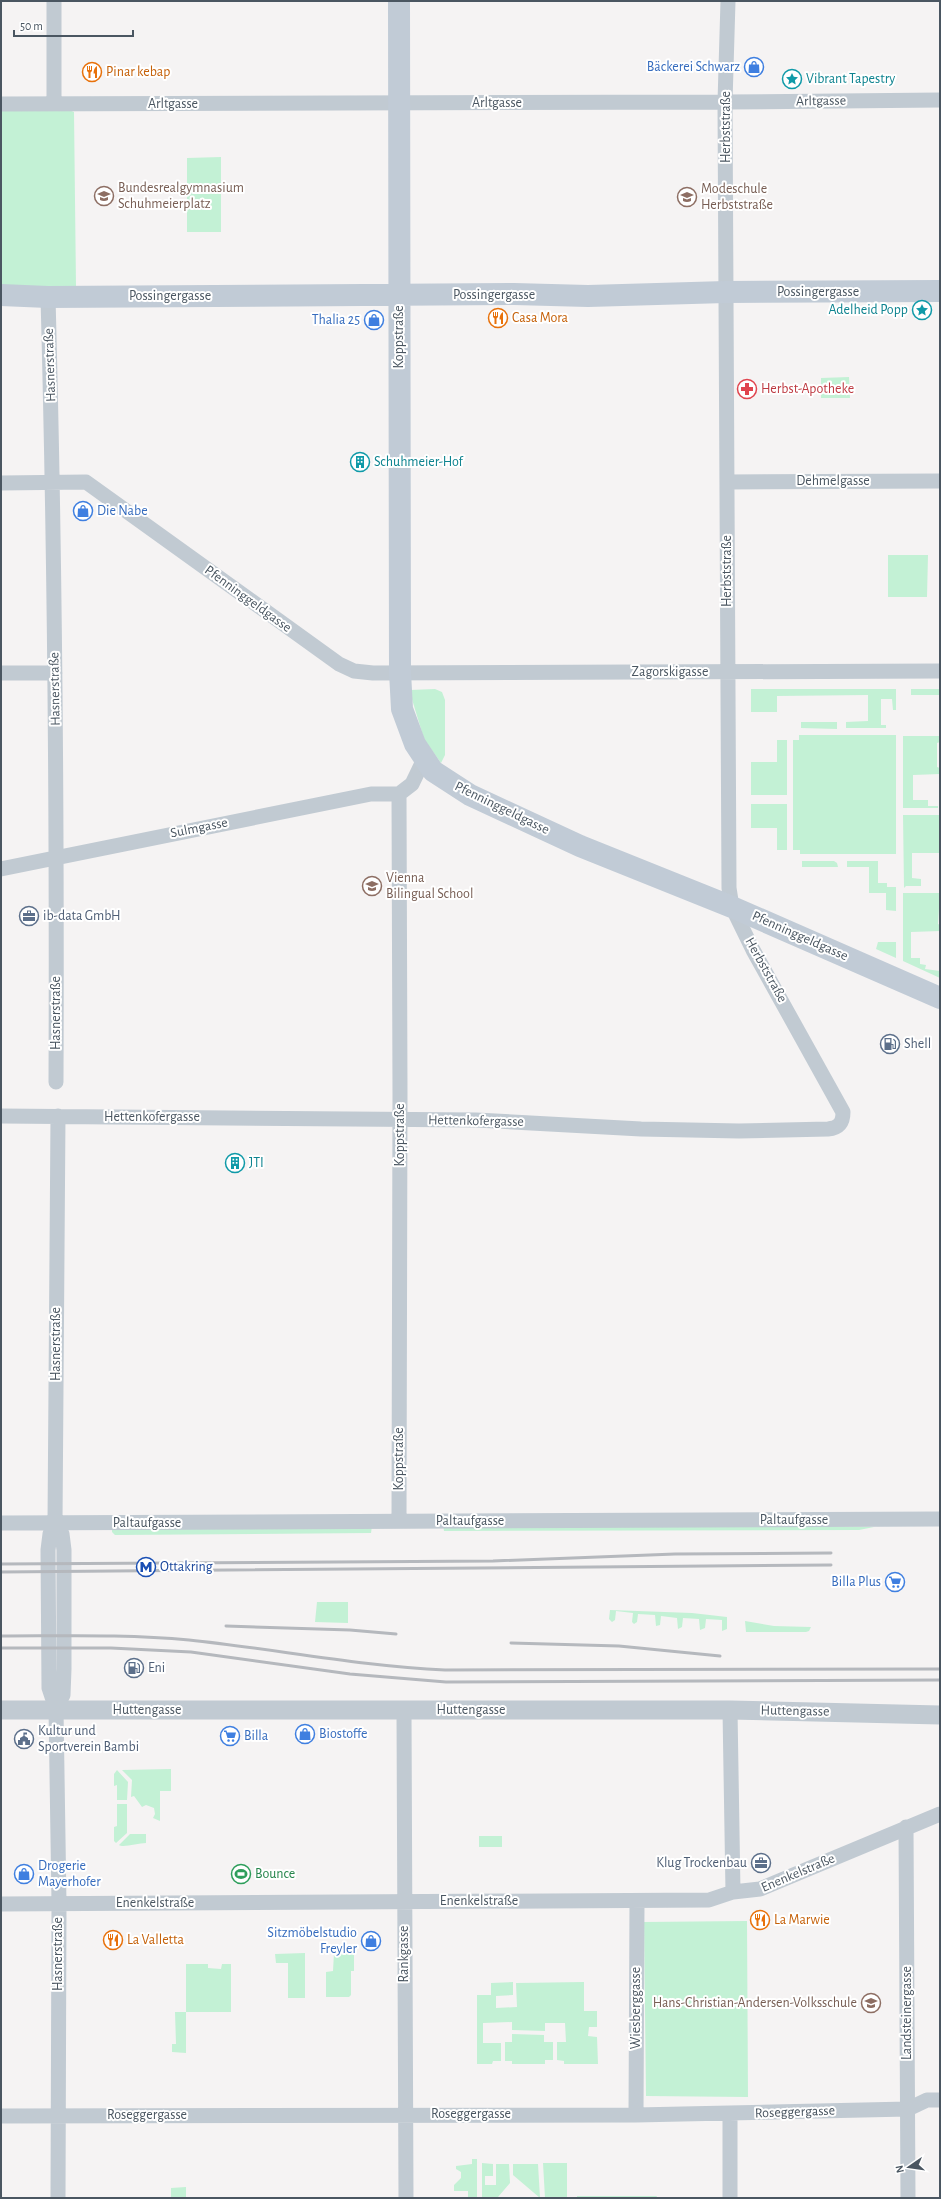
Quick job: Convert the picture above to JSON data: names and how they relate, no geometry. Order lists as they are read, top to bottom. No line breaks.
{"streets":{"main road":["Possingergasse","Koppstraße","Pfenninggeldgasse"],"street":["Arltgasse","Herbststraße","Hasnerstraße","Dehmelgasse","Zagorskigasse","Sulmgasse","Hettenkofergasse","Paltaufgasse","Huttengasse","Enenkelstraße","Rankgasse","Wiesberggasse","Landsteinergasse","Roseggergasse"]},"crossings":[["Arltgasse","Herbststraße"],["Arltgasse","Koppstraße"],["Herbststraße","Possingergasse"],["Herbststraße","Dehmelgasse"],["Herbststraße","Pfenninggeldgasse"],["Herbststraße","Zagorskigasse"],["Herbststraße","Hettenkofergasse"],["Possingergasse","Koppstraße"],["Possingergasse","Hasnerstraße"],["Koppstraße","Pfenninggeldgasse"],["Koppstraße","Zagorskigasse"],["Koppstraße","Sulmgasse"],["Koppstraße","Hettenkofergasse"],["Koppstraße","Paltaufgasse"],["Hasnerstraße","Pfenninggeldgasse"],["Hasnerstraße","Sulmgasse"],["Hasnerstraße","Hettenkofergasse"],["Hasnerstraße","Paltaufgasse"],["Hasnerstraße","Huttengasse"],["Hasnerstraße","Enenkelstraße"],["Hasnerstraße","Roseggergasse"],["Pfenninggeldgasse","Zagorskigasse"],["Huttengasse","Rankgasse"],["Enenkelstraße","Rankgasse"],["Enenkelstraße","Wiesberggasse"],["Enenkelstraße","Landsteinergasse"],["Rankgasse","Roseggergasse"],["Wiesberggasse","Roseggergasse"],["Landsteinergasse","Roseggergasse"]],"places":{"shop":["Bäckerei Schwarz","Thalia 25","Die Nabe","Biostoffe","Drogerie Mayerhofer","Sitzmöbelstudio Freyler"],"restaurant":["Pinar kebap","Casa Mora","La Marwie","La Valletta"],"place":["Vibrant Tapestry","Adelheid Popp"],"school or university":["Bundesrealgymnasium Schuhmeierplatz","Modeschule Herbststraße","Vienna Bilingual School","Hans-Christian-Andersen-Volksschule"],"pharmacy":["Herbst-Apotheke"],"building":["Schuhmeier-Hof","JTI"],"office":["ib-data GmbH","Klug Trockenbau"],"fuel station":["Shell","Eni"],"metro station":["Ottakring"],"supermarket":["Billa Plus","Billa"],"public building":["Kultur und Sportverein Bambi"],"sports":["Bounce"]},"scale_bar":"50 m","north":"left"}
